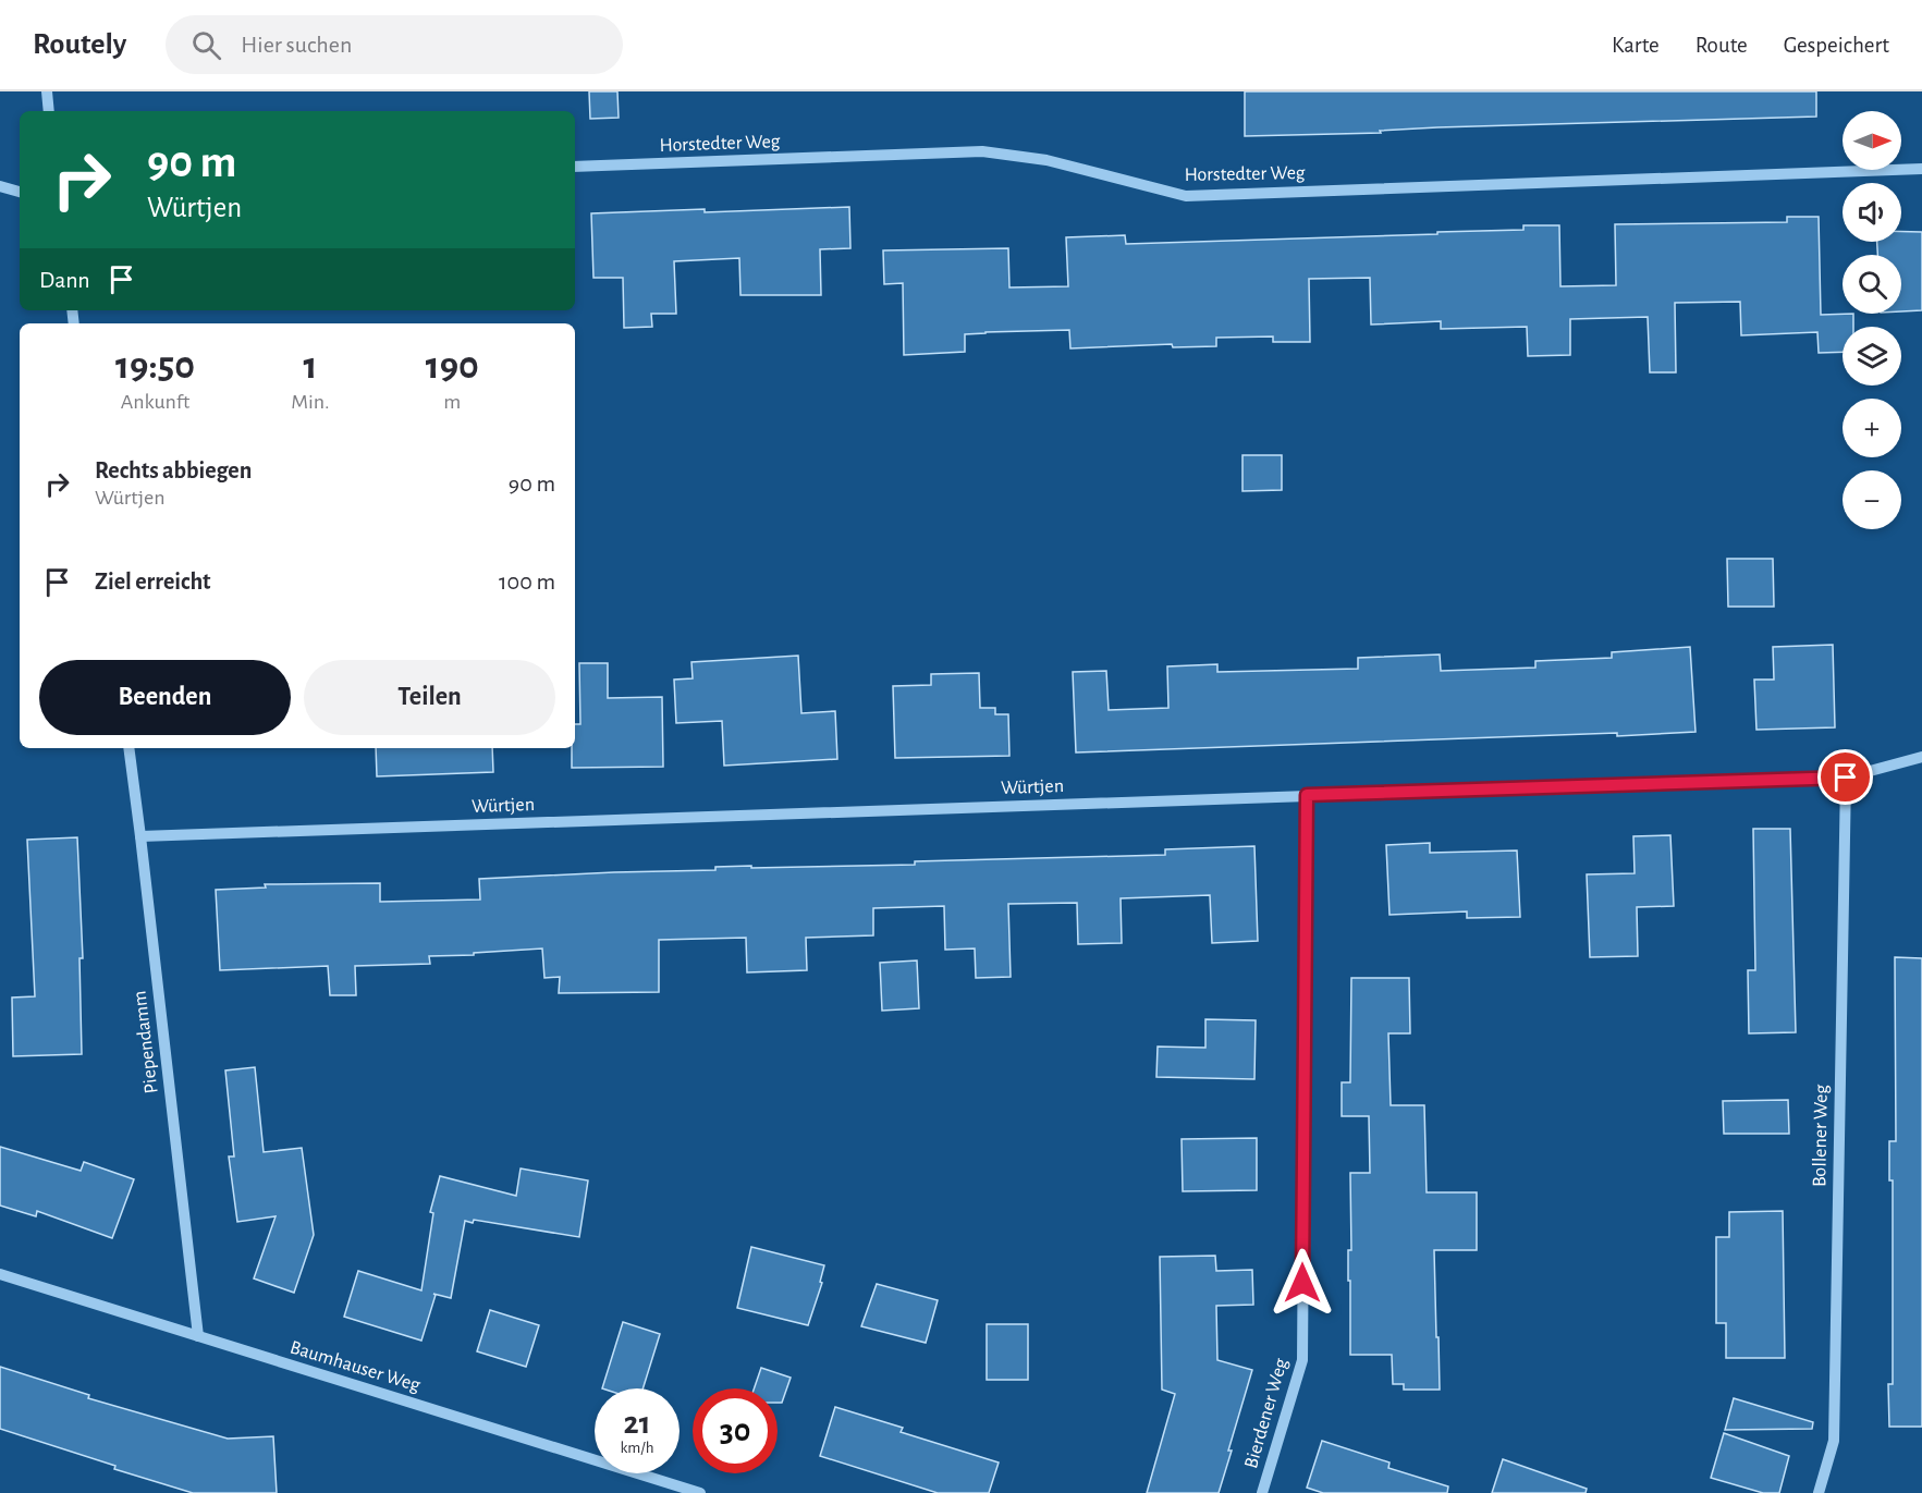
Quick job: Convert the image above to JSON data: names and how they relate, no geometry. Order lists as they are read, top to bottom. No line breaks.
{"streets":{"street":["Horstedter Weg","Würtjen","Piependamm","Bollener Weg","Baumhauser Weg","Bierdener Weg"]},"crossings":[["Würtjen","Piependamm"],["Würtjen","Bollener Weg"],["Würtjen","Bierdener Weg"],["Piependamm","Baumhauser Weg"]],"north":"right","page":{"header":"Routely","search":"Hier suchen","nav":["Karte","Route","Gespeichert"],"map_buttons":["+","−"],"turn":["90 m","Würtjen"],"then":"Dann","eta":["19:50","Ankunft","1","Min.","190","m"],"list":[{"name":"Rechts abbiegen","note":"Würtjen","value":"90 m"},{"name":"Ziel erreicht","value":"100 m"}],"buttons":["Beenden","Teilen"],"speed":"21 km/h","limit":"30"}}
